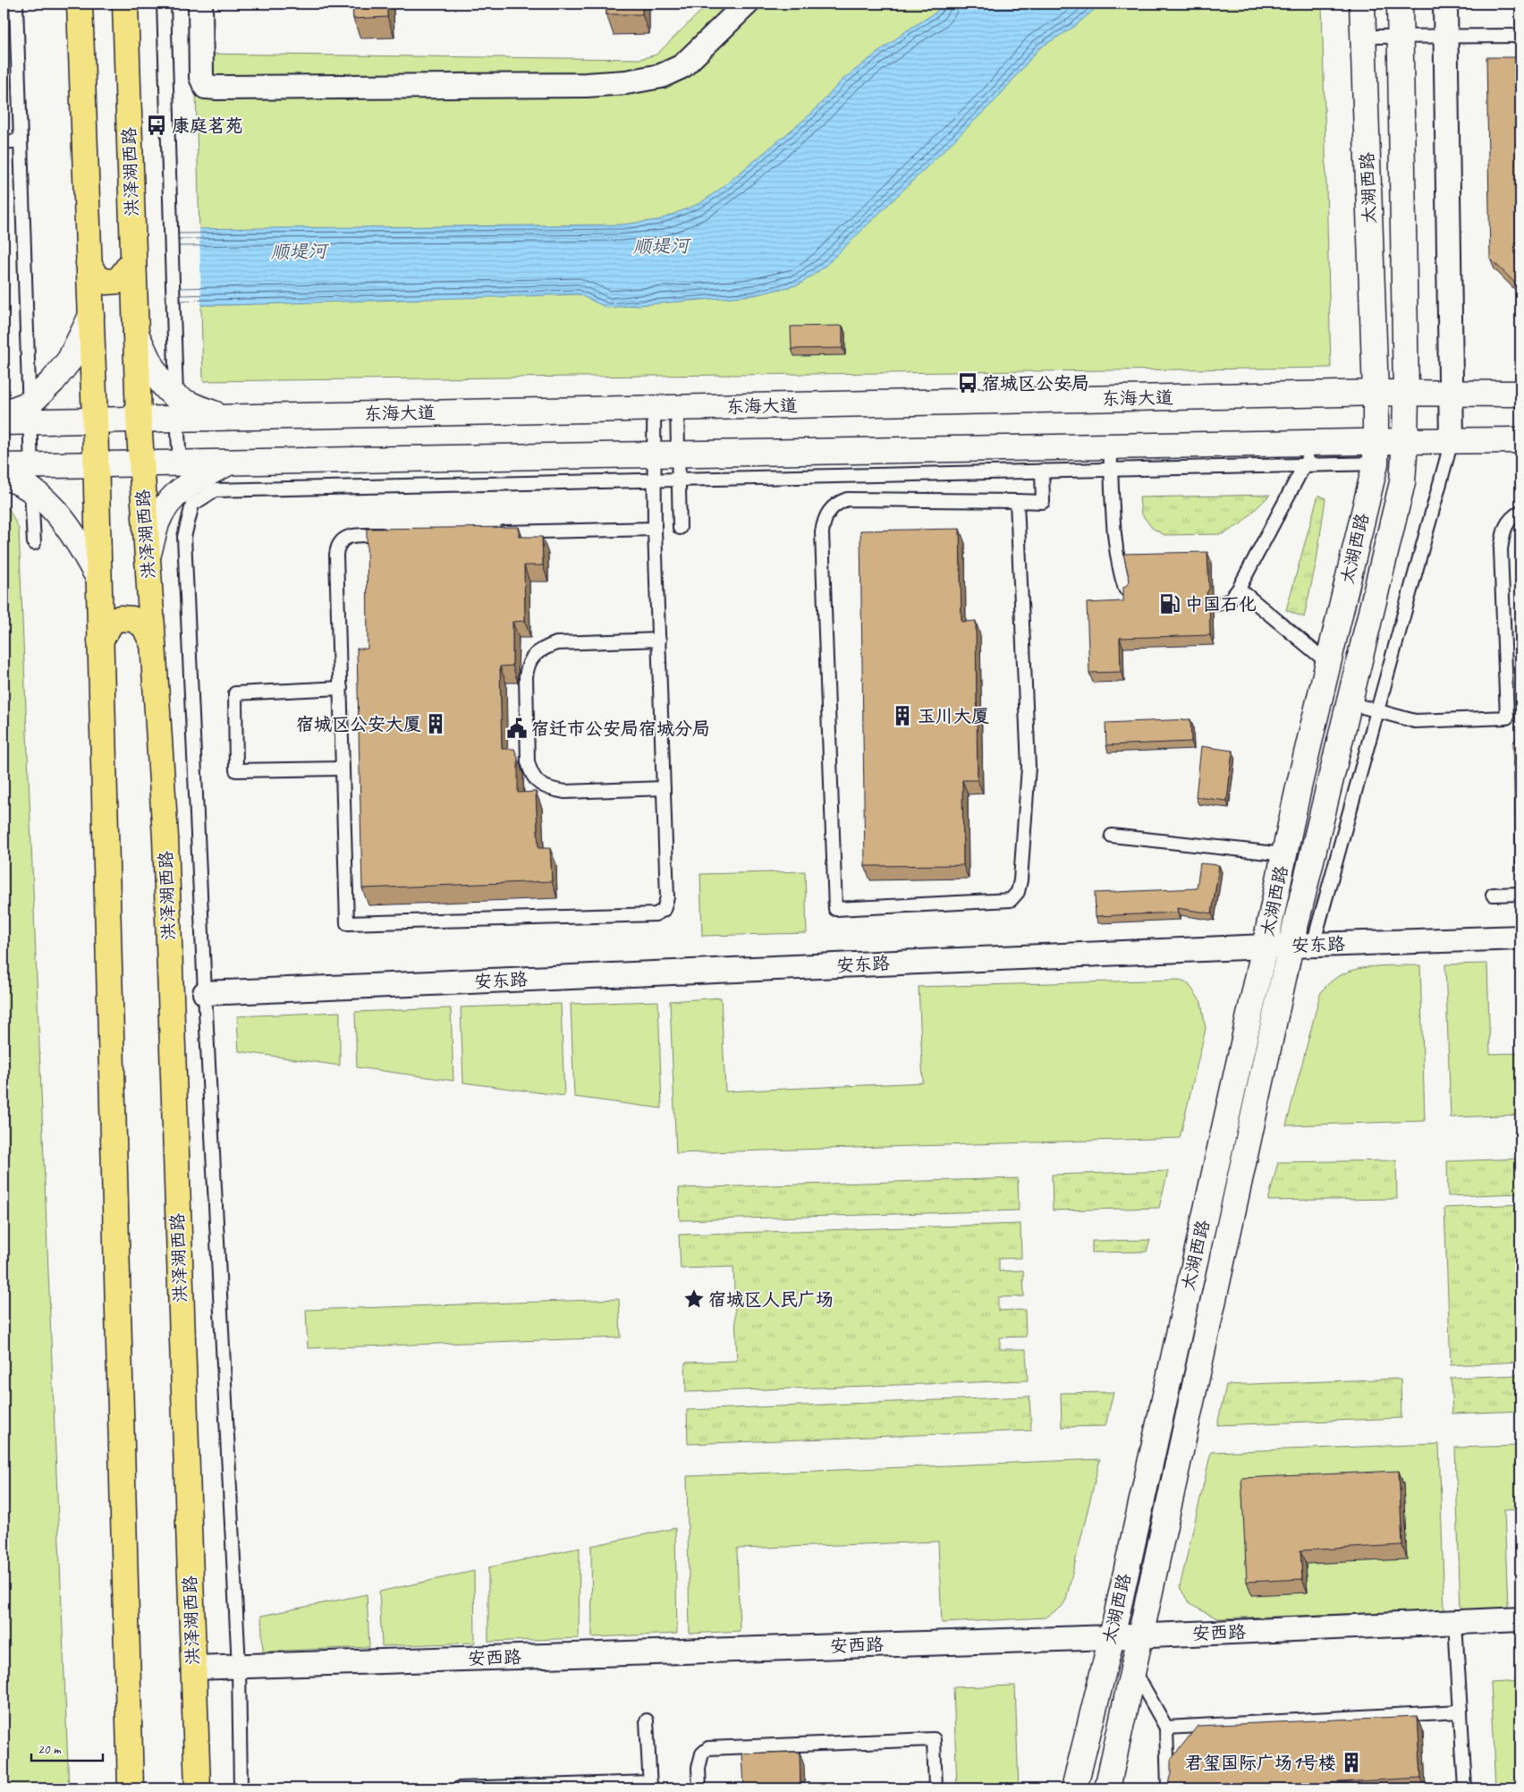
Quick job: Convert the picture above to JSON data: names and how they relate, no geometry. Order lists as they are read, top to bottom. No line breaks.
{"streets":{"main road":["洪泽湖西路"],"street":["太湖西路","东海大道","安东路","安西路"]},"crossings":[["洪泽湖西路","东海大道"],["洪泽湖西路","安西路"],["太湖西路","东海大道"],["太湖西路","安东路"],["太湖西路","安西路"]],"water":["顺堤河"],"places":{"bus stop":["康庭茗苑","宿城区公安局"],"fuel station":["中国石化"],"building":["玉川大厦","宿城区公安大厦","君玺国际广场1号楼"],"public building":["宿迁市公安局宿城分局"],"place":["宿城区人民广场"]},"scale_bar":"20 m"}
